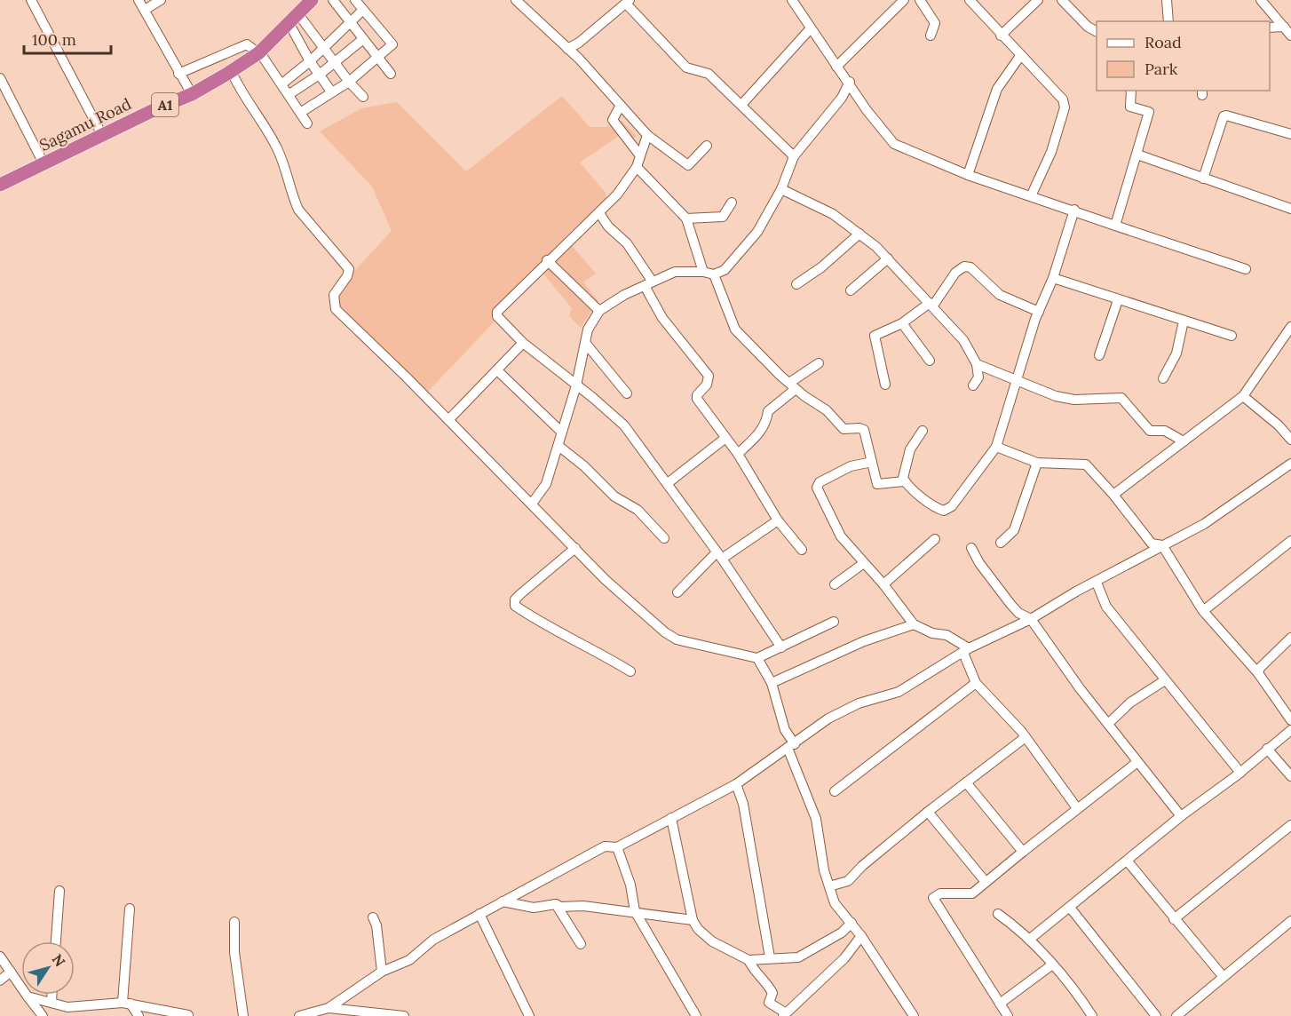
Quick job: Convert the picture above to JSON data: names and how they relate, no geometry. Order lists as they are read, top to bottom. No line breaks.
{"streets":{"highway":["A1","Sagamu Road"]},"legend":["Road","Park"],"scale_bar":"100 m","north":"top right"}
